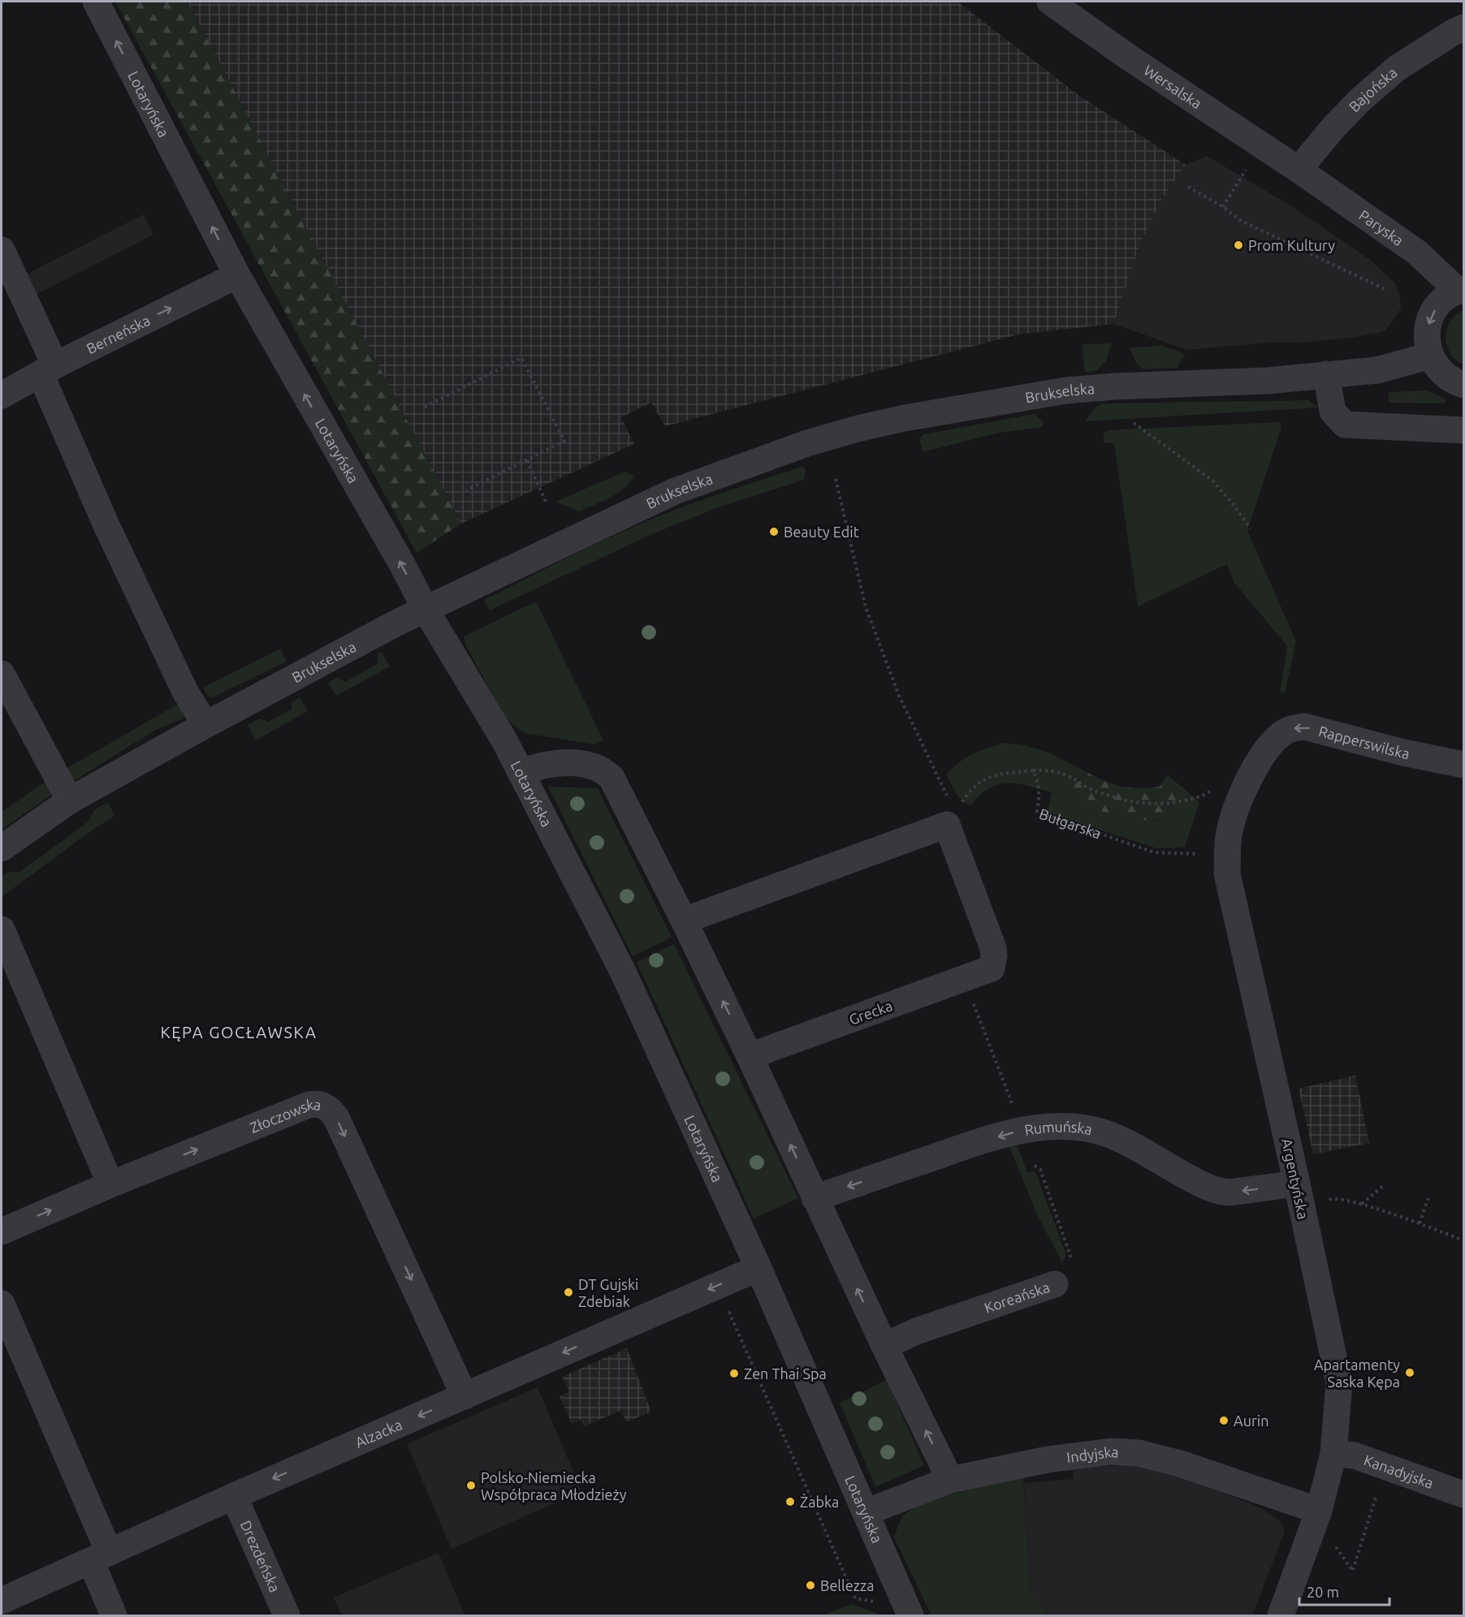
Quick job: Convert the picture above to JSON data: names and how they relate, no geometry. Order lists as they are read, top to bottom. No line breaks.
{"streets":{"street":["Wersalska","Bajońska","Lotaryńska","Paryska","Berneńska","Brukselska","Rapperswilska","Grecka","Złoczowska","Rumuńska","Argentyńska","Koreańska","Alzacka","Indyjska","Kanadyjska","Drezdeńska"],"path":["Bułgarska"]},"crossings":[["Wersalska","Bajońska"],["Wersalska","Paryska"],["Bajońska","Paryska"],["Lotaryńska","Berneńska"],["Lotaryńska","Brukselska"],["Lotaryńska","Alzacka"],["Lotaryńska","Indyjska"],["Rapperswilska","Argentyńska"],["Złoczowska","Alzacka"],["Rumuńska","Argentyńska"],["Argentyńska","Indyjska"],["Argentyńska","Kanadyjska"],["Alzacka","Drezdeńska"]],"one_way":["Berneńska","Rapperswilska","Rumuńska","Alzacka"],"districts":["KĘPA GOCŁAWSKA"],"places":["Prom Kultury","Beauty Edit","DT Gujski Zdebiak","Apartamenty Saska Kępa","Zen Thai Spa","Aurin","Polsko-Niemiecka Współpraca Młodzieży","Żabka","Bellezza"],"scale_bar":"20 m"}
